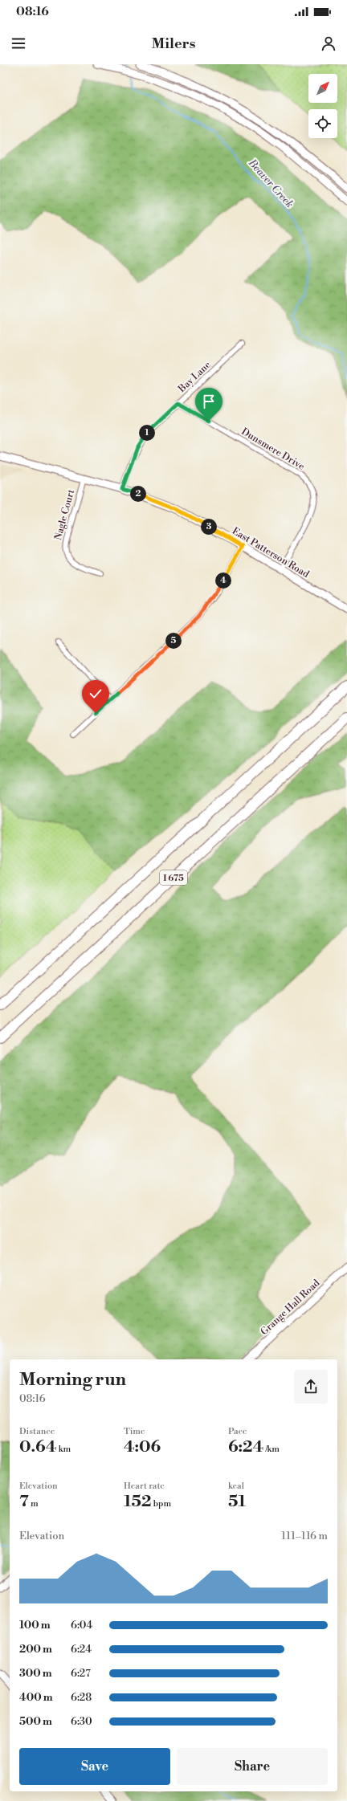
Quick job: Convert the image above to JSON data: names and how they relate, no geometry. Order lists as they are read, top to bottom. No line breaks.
{"streets":{"highway":["I 675"],"street":["Bay Lane","Dunsmere Drive","Nagle Court","East Patterson Road","Grange Hall Road"]},"crossings":[["Bay Lane","Dunsmere Drive"],["Bay Lane","East Patterson Road"],["Dunsmere Drive","East Patterson Road"],["Nagle Court","East Patterson Road"]],"water":["Beaver Creek"],"north":"top right","page":{"status":"08:16","header":"Milers","pins":["1","2","3","4","5"],"heading":["Morning run","08:16"],"stats":[["Distance","0.64 km"],["Time","4:06"],["Pace","6:24 /km"],["Elevation","7 m"],["Heart rate","152 bpm"],["kcal","51"]],"chart":["Elevation","111–116 m"],"list":[{"name":"100 m","note":"6:04"},{"name":"200 m","note":"6:24"},{"name":"300 m","note":"6:27"},{"name":"400 m","note":"6:28"},{"name":"500 m","note":"6:30"}],"buttons":["Save","Share"]}}
